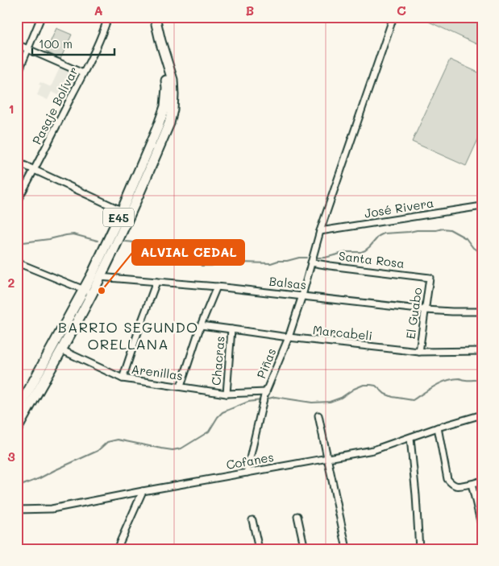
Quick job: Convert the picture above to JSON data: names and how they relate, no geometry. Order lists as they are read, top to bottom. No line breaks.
{"streets":{"main road":["E45"],"street":["Pasaje Bolívar","José Rivera","Santa Rosa","Balsas","El Guabo","Marcabeli","Chacras","Piñas","Arenillas","Cofanes"]},"crossings":[["José Rivera","Piñas"],["E45","Balsas"],["E45","Arenillas"],["Santa Rosa","El Guabo"],["Santa Rosa","Piñas"],["Balsas","El Guabo"],["Balsas","Piñas"],["El Guabo","Marcabeli"],["Marcabeli","Chacras"],["Marcabeli","Piñas"],["Chacras","Arenillas"],["Piñas","Arenillas"],["Piñas","Cofanes"]],"districts":["BARRIO SEGUNDO ORELLANA"],"places":["ALVIAL CEDAL"],"scale_bar":"100 m","grid":{"columns":["A","B","C"],"rows":["1","2","3"]}}
